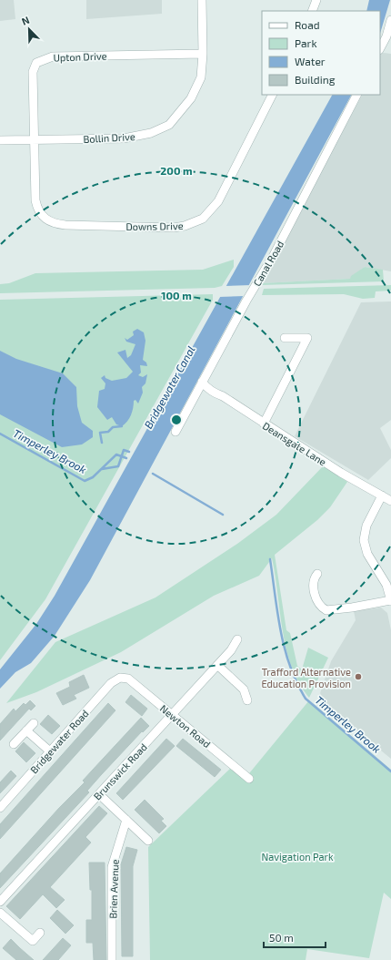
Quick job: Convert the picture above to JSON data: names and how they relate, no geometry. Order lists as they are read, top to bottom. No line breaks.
{"streets":{"street":["Upton Drive","Bollin Drive","Downs Drive","Canal Road","Deansgate Lane","Newton Road","Bridgewater Road","Brunswick Road","Brien Avenue"]},"crossings":[["Upton Drive","Bollin Drive"],["Upton Drive","Downs Drive"],["Bollin Drive","Downs Drive"],["Canal Road","Deansgate Lane"],["Newton Road","Bridgewater Road"],["Newton Road","Brunswick Road"]],"water":["Bridgewater Canal","Timperley Brook"],"parks":["Navigation Park"],"places":["Trafford Alternative Education Provision"],"legend":["Road","Park","Water","Building"],"scale_bar":"50 m","north":"top left","rings":["200 m","100 m"]}
